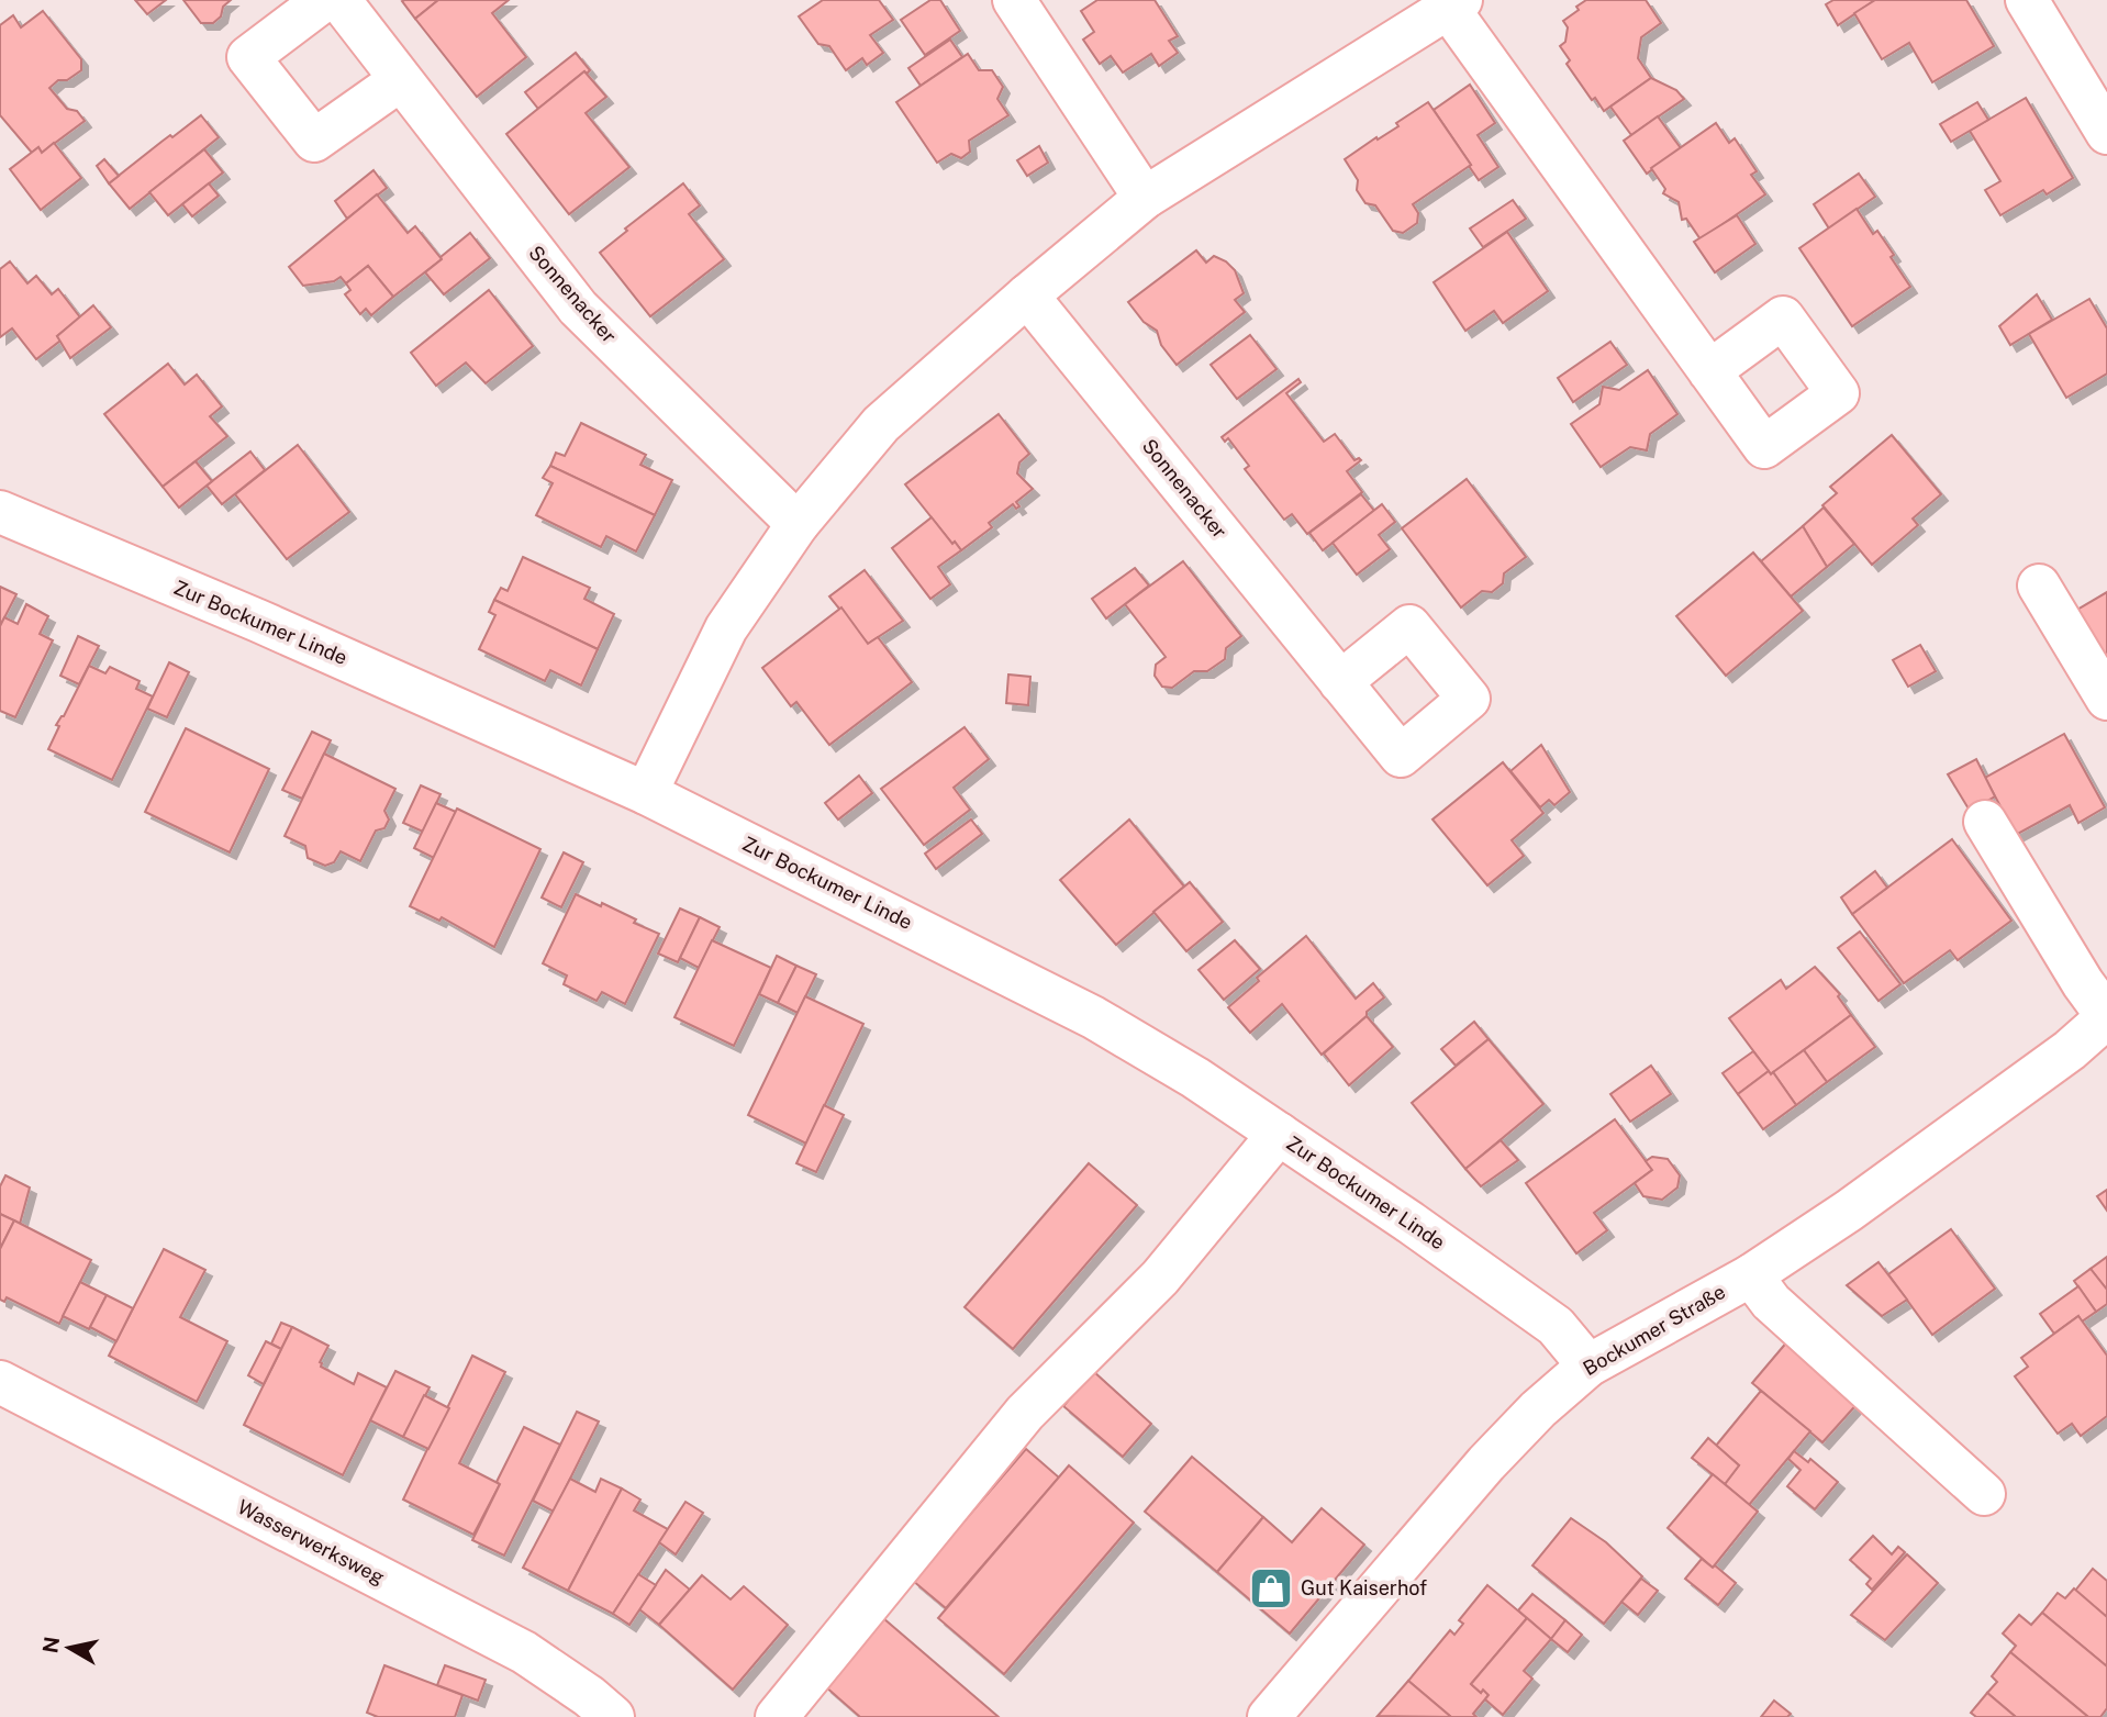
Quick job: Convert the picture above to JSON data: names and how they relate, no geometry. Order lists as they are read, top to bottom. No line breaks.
{"streets":{"street":["Sonnenacker","Zur Bockumer Linde","Bockumer Straße","Wasserwerksweg"]},"crossings":[["Zur Bockumer Linde","Bockumer Straße"]],"places":{"shop":["Gut Kaiserhof"]},"north":"left"}
